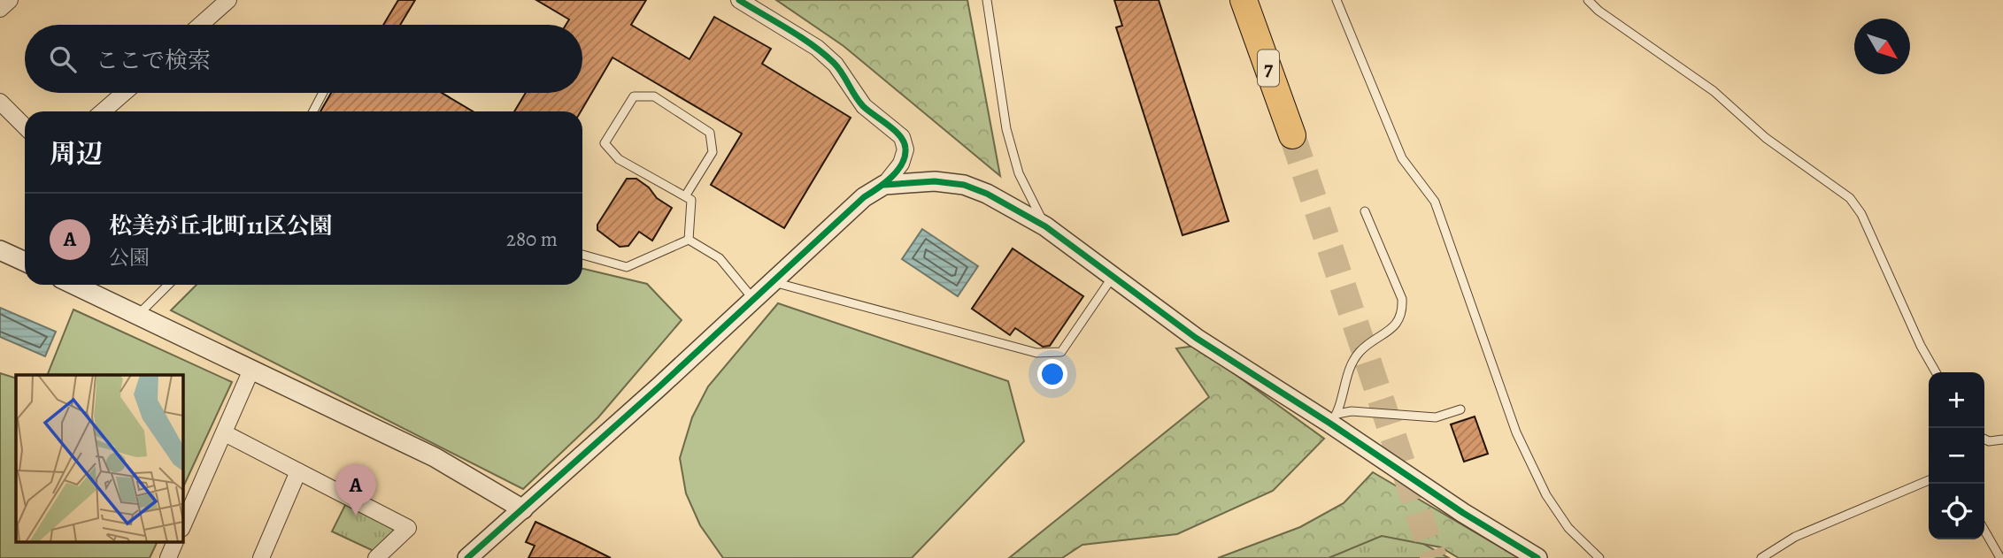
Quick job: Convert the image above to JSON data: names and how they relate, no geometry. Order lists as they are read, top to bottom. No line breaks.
{"streets":{"highway":["7"]},"north":"bottom right","page":{"search":"ここで検索","heading":"周辺","list":[{"mark":"A","name":"松美が丘北町11区公園","note":"公園","value":"280 m"}],"map_buttons":["+","−"],"pins":"A"}}
